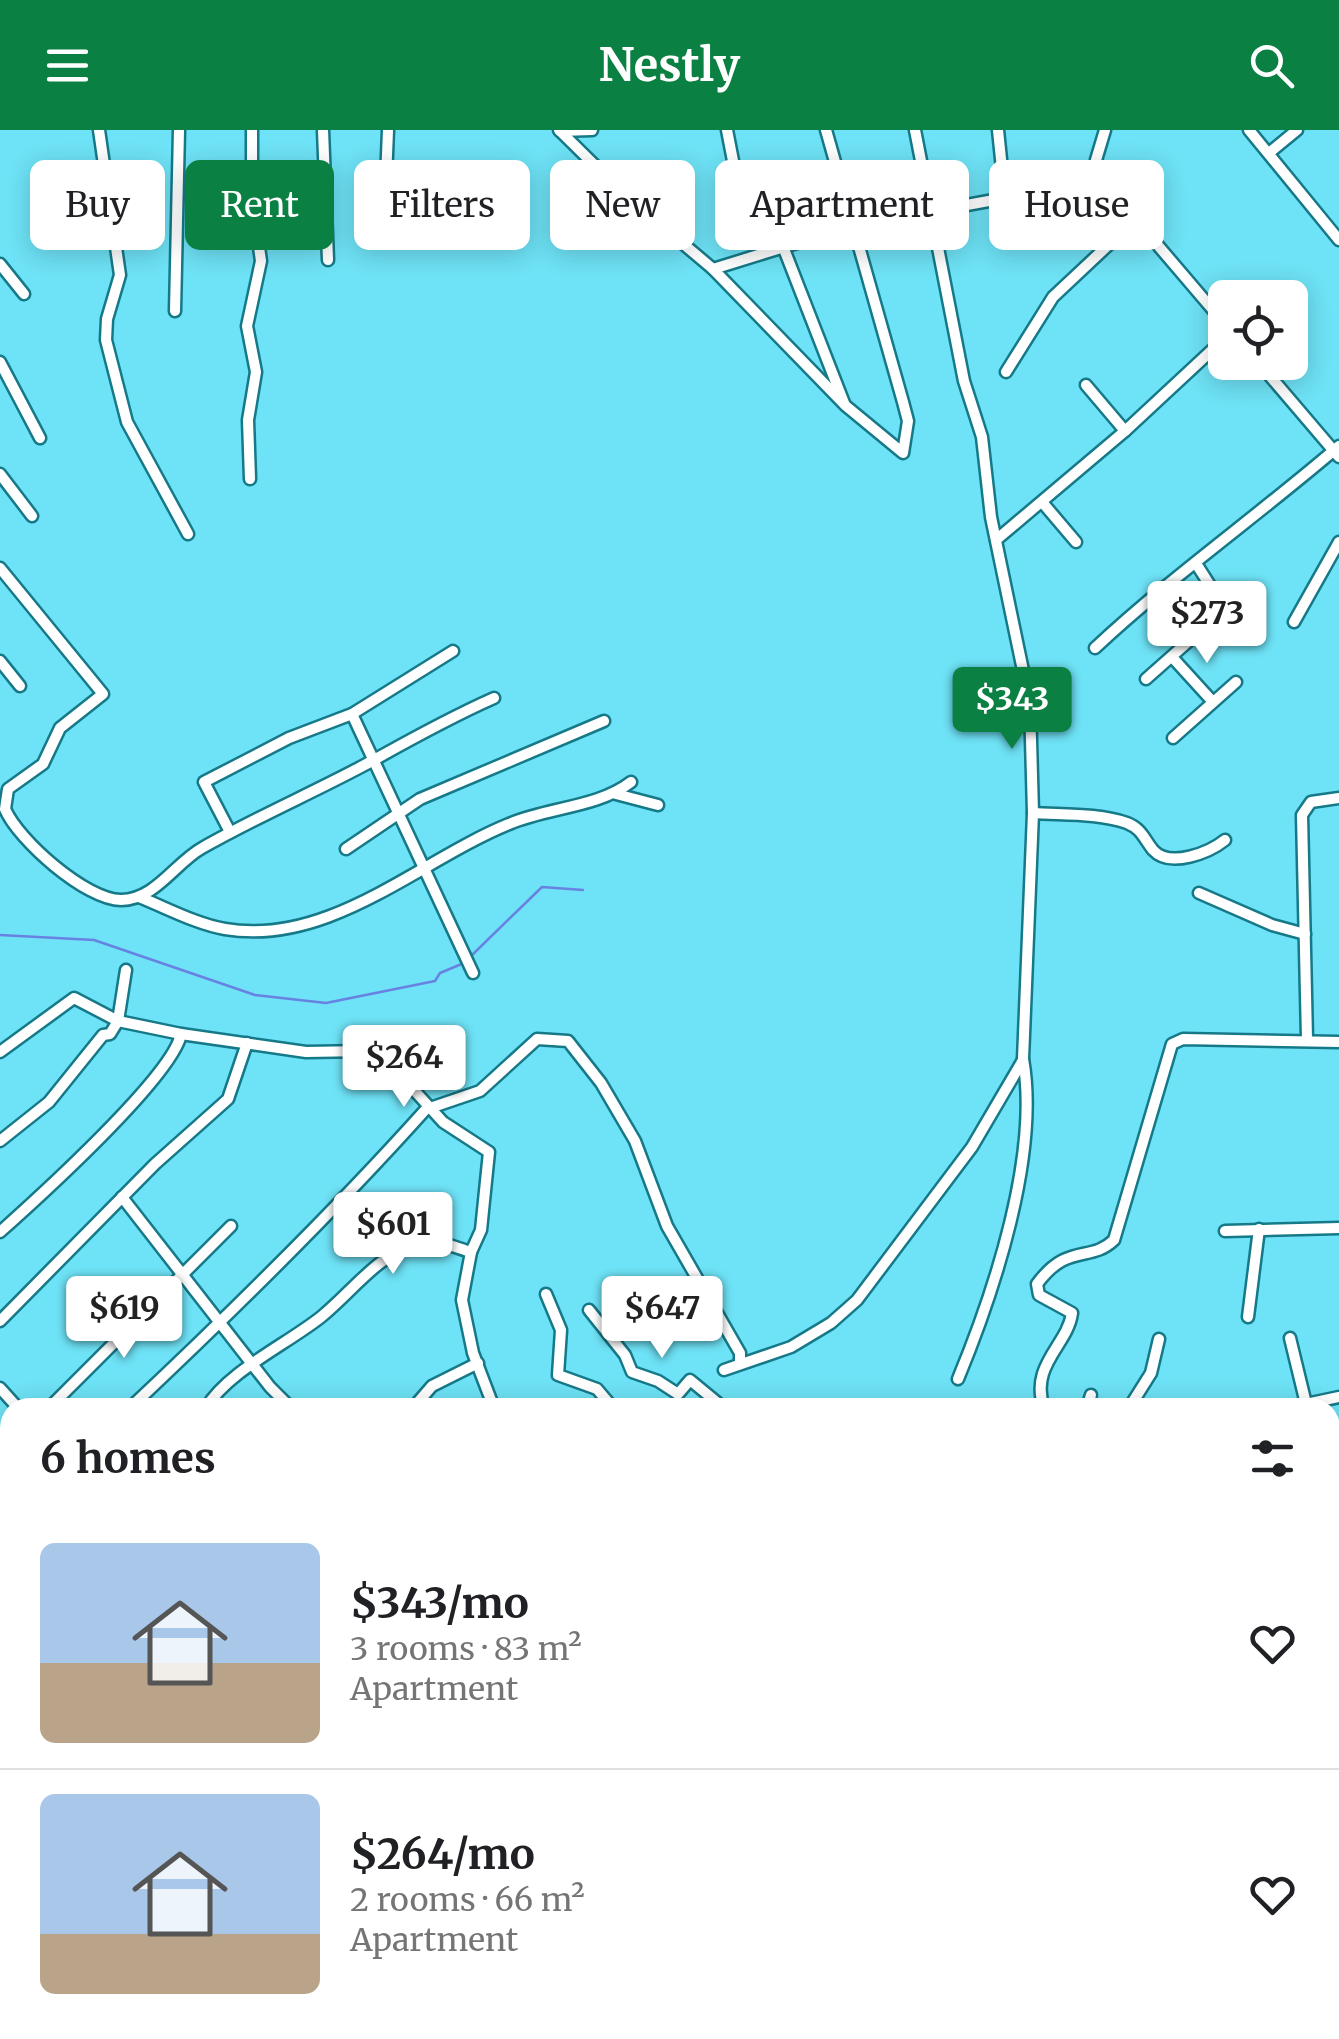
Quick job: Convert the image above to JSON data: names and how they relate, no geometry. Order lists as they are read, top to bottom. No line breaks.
{"page":{"header":"Nestly","chip":["Buy","Rent","Filters","New","Apartment","House"],"price":["$273","$343","$264","$601","$619","$647"],"heading":"6 homes","list":[{"name":"$343/mo","note":"3 rooms · 83 m² · Apartment"},{"name":"$264/mo","note":"2 rooms · 66 m² · Apartment"}]}}
